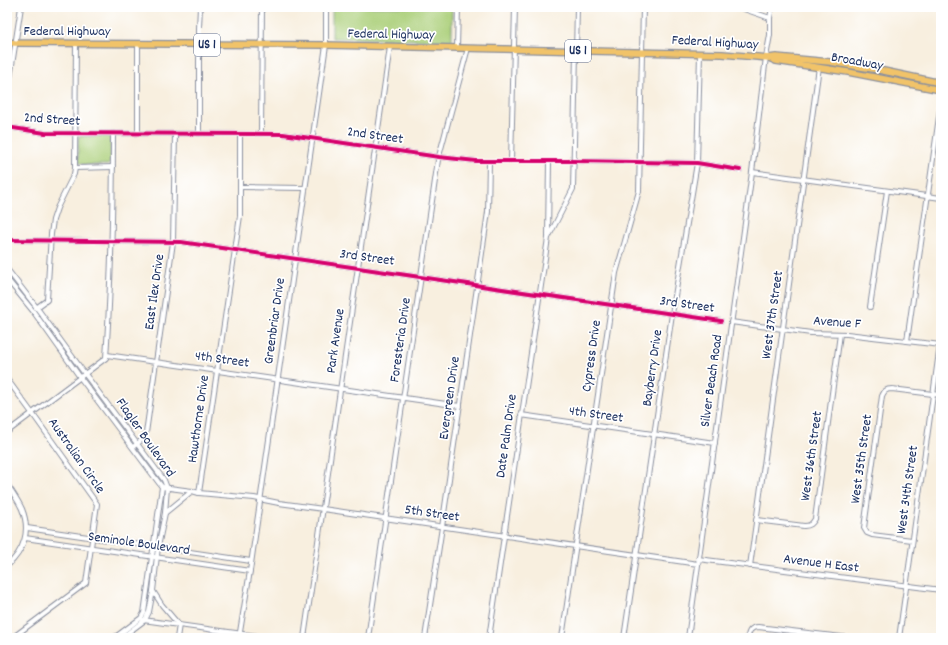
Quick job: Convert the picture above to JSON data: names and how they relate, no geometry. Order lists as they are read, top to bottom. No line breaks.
{"streets":{"main road":["Federal Highway","US 1","Broadway"],"street":["2nd Street","3rd Street","East Ilex Drive","West 37th Street","Greenbriar Drive","Avenue F","Foresteria Drive","Park Avenue","Cypress Drive","4th Street","Bayberry Drive","Silver Beach Road","Evergreen Drive","Hawthorne Drive","Date Palm Drive","Flagler Boulevard","Australian Circle","West 36th Street","West 35th Street","West 34th Street","5th Street","Seminole Boulevard","Avenue H East"]},"crossings":[["Federal Highway","Broadway"],["Federal Highway","Greenbriar Drive"],["Federal Highway","Foresteria Drive"],["Federal Highway","Park Avenue"],["Federal Highway","Cypress Drive"],["Federal Highway","Bayberry Drive"],["Federal Highway","Silver Beach Road"],["Federal Highway","Date Palm Drive"],["Broadway","West 37th Street"],["Broadway","Silver Beach Road"],["2nd Street","East Ilex Drive"],["2nd Street","Greenbriar Drive"],["2nd Street","Foresteria Drive"],["2nd Street","Park Avenue"],["2nd Street","Cypress Drive"],["2nd Street","Bayberry Drive"],["2nd Street","Evergreen Drive"],["2nd Street","Hawthorne Drive"],["2nd Street","Date Palm Drive"],["3rd Street","East Ilex Drive"],["3rd Street","Greenbriar Drive"],["3rd Street","Foresteria Drive"],["3rd Street","Park Avenue"],["3rd Street","Cypress Drive"],["3rd Street","Bayberry Drive"],["3rd Street","Evergreen Drive"],["3rd Street","Hawthorne Drive"],["3rd Street","Date Palm Drive"],["East Ilex Drive","4th Street"],["East Ilex Drive","Flagler Boulevard"],["West 37th Street","Avenue F"],["West 37th Street","West 36th Street"],["West 37th Street","Avenue H East"],["Greenbriar Drive","4th Street"],["Greenbriar Drive","5th Street"],["Greenbriar Drive","Seminole Boulevard"],["Avenue F","Silver Beach Road"],["Avenue F","West 36th Street"],["Avenue F","West 34th Street"],["Foresteria Drive","4th Street"],["Foresteria Drive","5th Street"],["Park Avenue","4th Street"],["Park Avenue","5th Street"],["Cypress Drive","4th Street"],["Cypress Drive","5th Street"],["4th Street","Bayberry Drive"],["4th Street","Silver Beach Road"],["4th Street","Evergreen Drive"],["4th Street","Hawthorne Drive"],["4th Street","Date Palm Drive"],["Bayberry Drive","5th Street"],["Silver Beach Road","5th Street"],["Silver Beach Road","Avenue H East"],["Evergreen Drive","5th Street"],["Hawthorne Drive","5th Street"],["Date Palm Drive","5th Street"],["Flagler Boulevard","5th Street"],["Flagler Boulevard","Seminole Boulevard"],["Australian Circle","Seminole Boulevard"],["West 35th Street","West 34th Street"],["West 34th Street","Avenue H East"],["5th Street","Avenue H East"]]}
